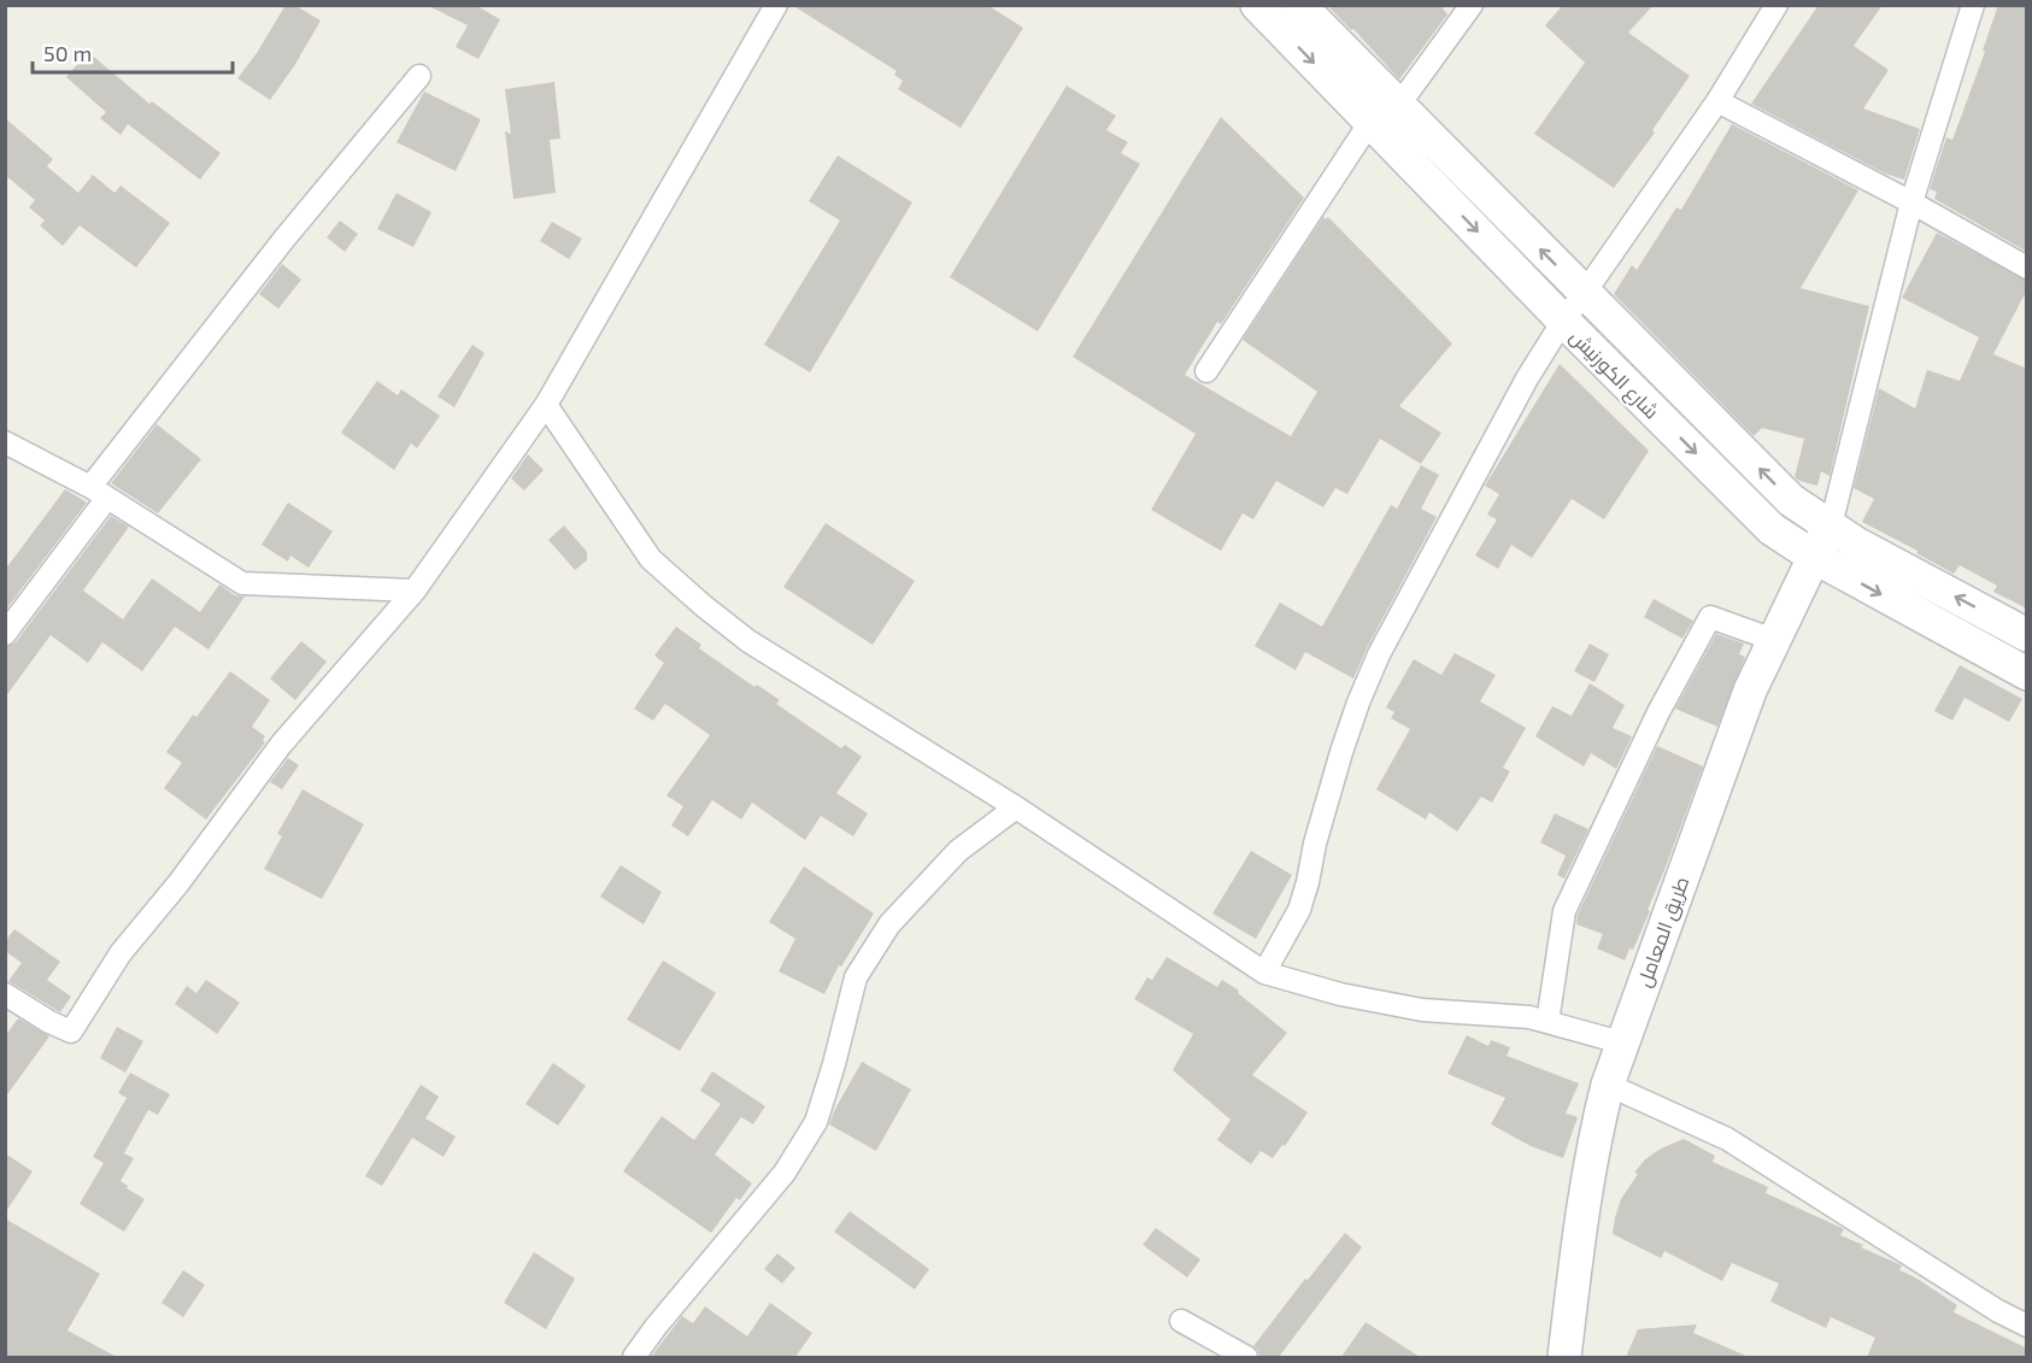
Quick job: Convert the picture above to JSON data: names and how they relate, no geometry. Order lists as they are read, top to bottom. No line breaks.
{"streets":{"main road":["شارع الكورنيش","طريق المعامل"]},"crossings":[["شارع الكورنيش","طريق المعامل"]],"scale_bar":"50 m"}
